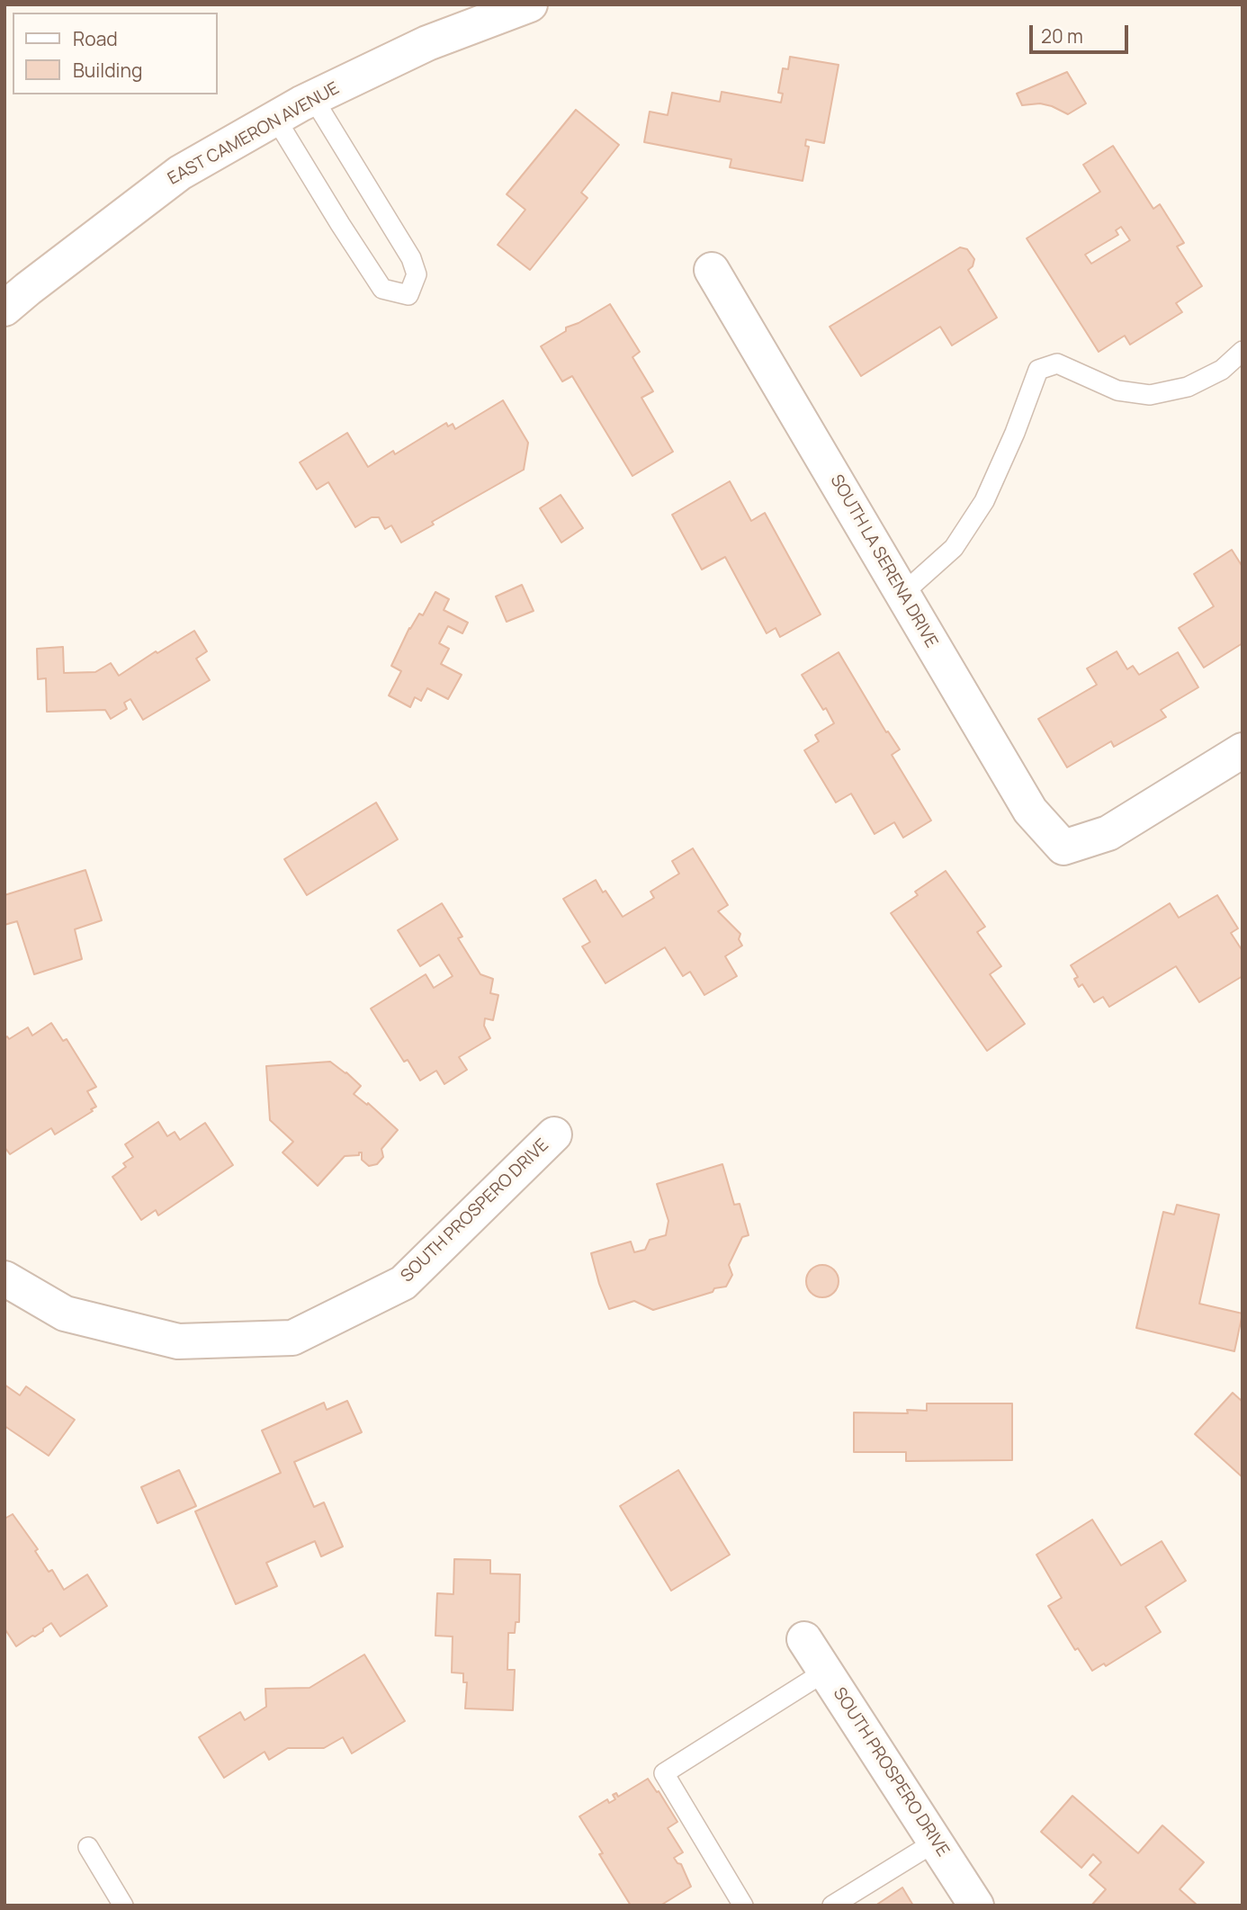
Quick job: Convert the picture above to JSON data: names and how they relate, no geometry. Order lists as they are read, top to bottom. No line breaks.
{"streets":{"street":["EAST CAMERON AVENUE","SOUTH LA SERENA DRIVE","SOUTH PROSPERO DRIVE"]},"legend":["Road","Building"],"scale_bar":"20 m"}
